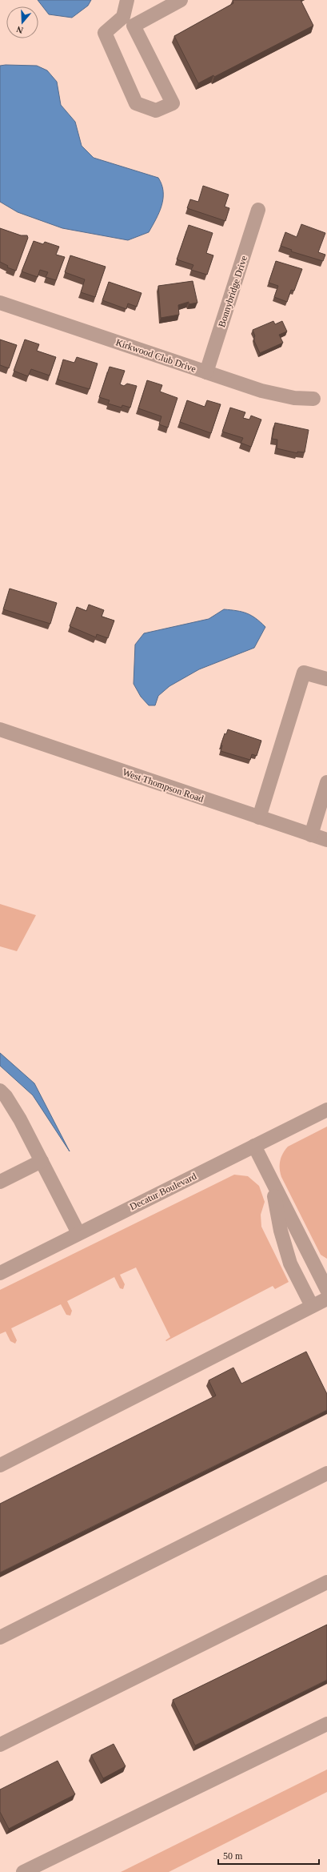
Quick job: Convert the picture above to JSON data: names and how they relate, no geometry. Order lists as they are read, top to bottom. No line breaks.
{"streets":{"street":["Bonnybridge Drive","Kirkwood Club Drive","West Thompson Road","Decatur Boulevard"]},"crossings":[["Bonnybridge Drive","Kirkwood Club Drive"]],"scale_bar":"50 m","north":"bottom"}
